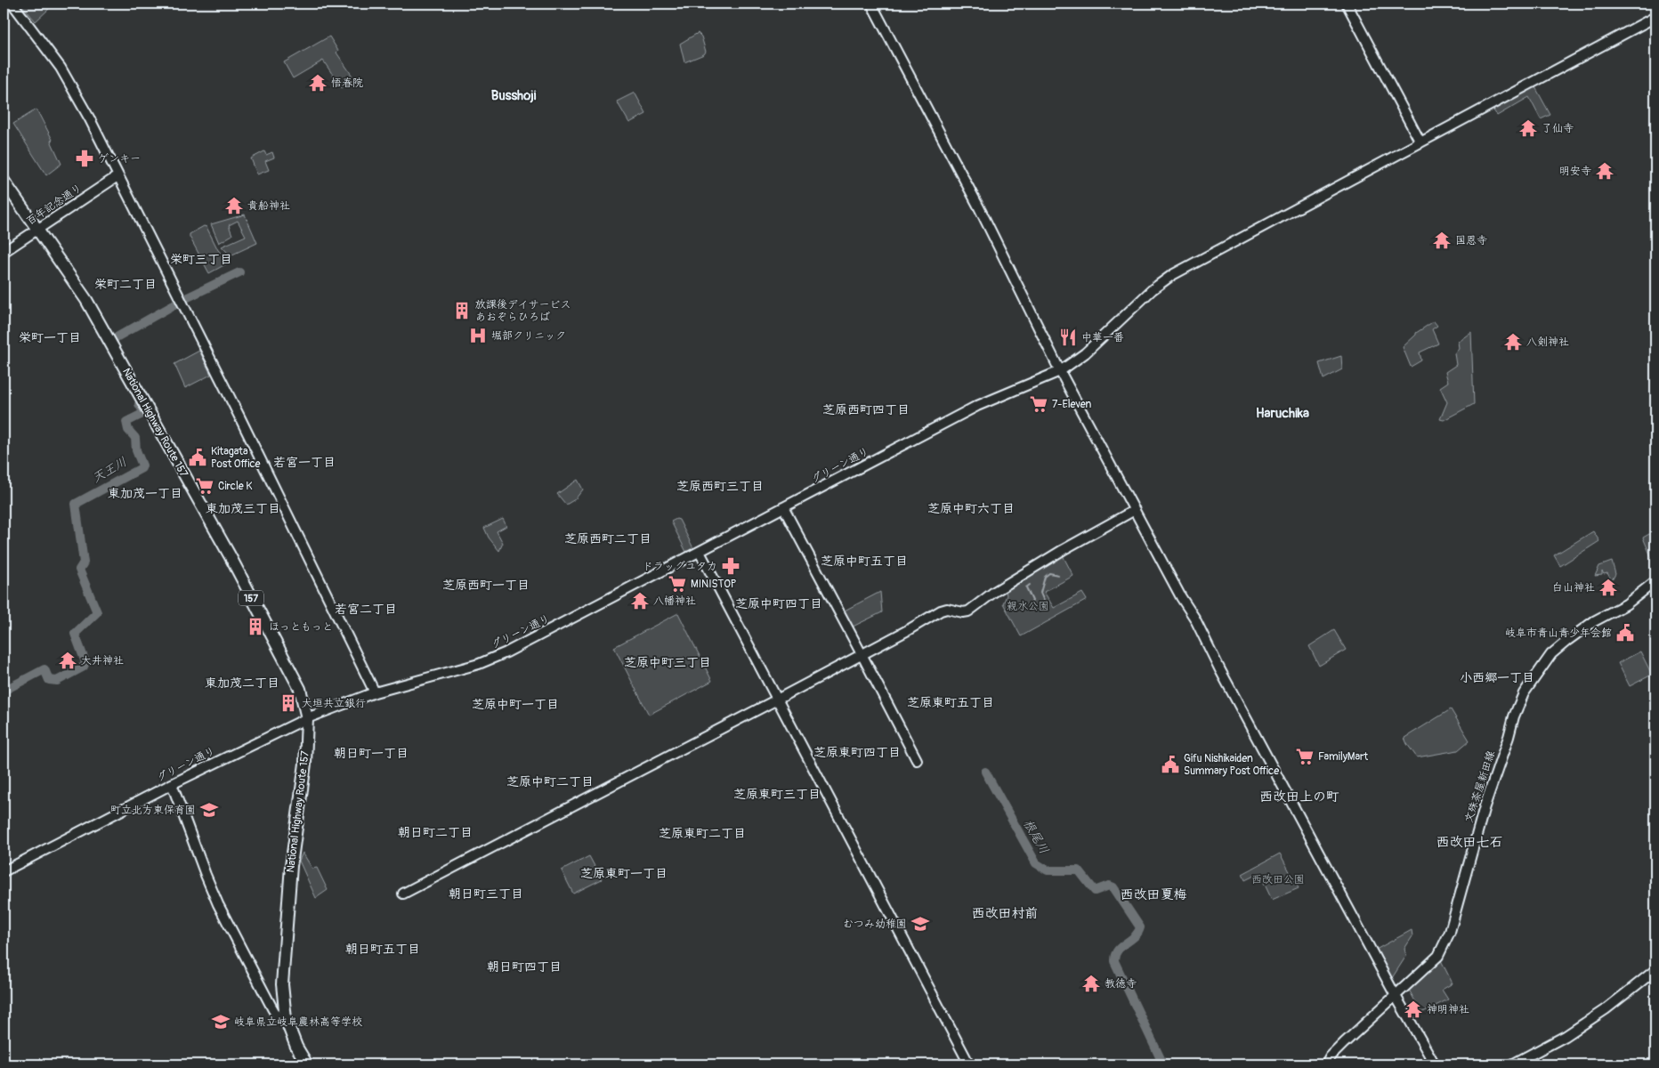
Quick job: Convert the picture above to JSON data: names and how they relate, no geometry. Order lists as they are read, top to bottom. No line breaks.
{"streets":{"highway":["National Highway Route 157","157"],"street":["百年記念通り","グリーン通り","文殊茶屋新田線"]},"crossings":[["百年記念通り","National Highway Route 157"],["National Highway Route 157","グリーン通り"]],"districts":["Busshoji","栄町三丁目","栄町二丁目","栄町一丁目","芝原西町四丁目","Haruchika","若宮一丁目","芝原西町三丁目","東加茂一丁目","東加茂三丁目","芝原中町六丁目","芝原西町二丁目","芝原中町五丁目","芝原西町一丁目","芝原中町四丁目","若宮二丁目","芝原中町三丁目","小西郷一丁目","東加茂二丁目","芝原東町五丁目","芝原中町一丁目","芝原東町四丁目","朝日町一丁目","芝原中町二丁目","芝原東町三丁目","西改田上の町","朝日町二丁目","芝原東町二丁目","西改田七石","芝原東町一丁目","朝日町三丁目","西改田夏梅","西改田村前","朝日町五丁目","朝日町四丁目"],"water":["天王川","根尾川"],"parks":["親水公園","西改田公園"],"places":{"temple":["悟春院","了仙寺","明安寺","貴船神社","国恩寺","八剣神社","白山神社","八幡神社","大井神社","教徳寺","神明神社"],"pharmacy":["ゲンキー","ドラッグユタカ"],"building":["放課後デイサービス あおぞらひろば","ほっともっと","大垣共立銀行"],"hospital":["堀部クリニック"],"restaurant":["中華一番"],"supermarket":["7-Eleven","Circle K","MINISTOP","FamilyMart"],"public building":["Kitagata Post Office","岐阜市青山青少年会館","Gifu Nishikaiden Summary Post Office"],"school or university":["町立北方東保育園","むつみ幼稚園","岐阜県立岐阜農林高等学校"]}}
